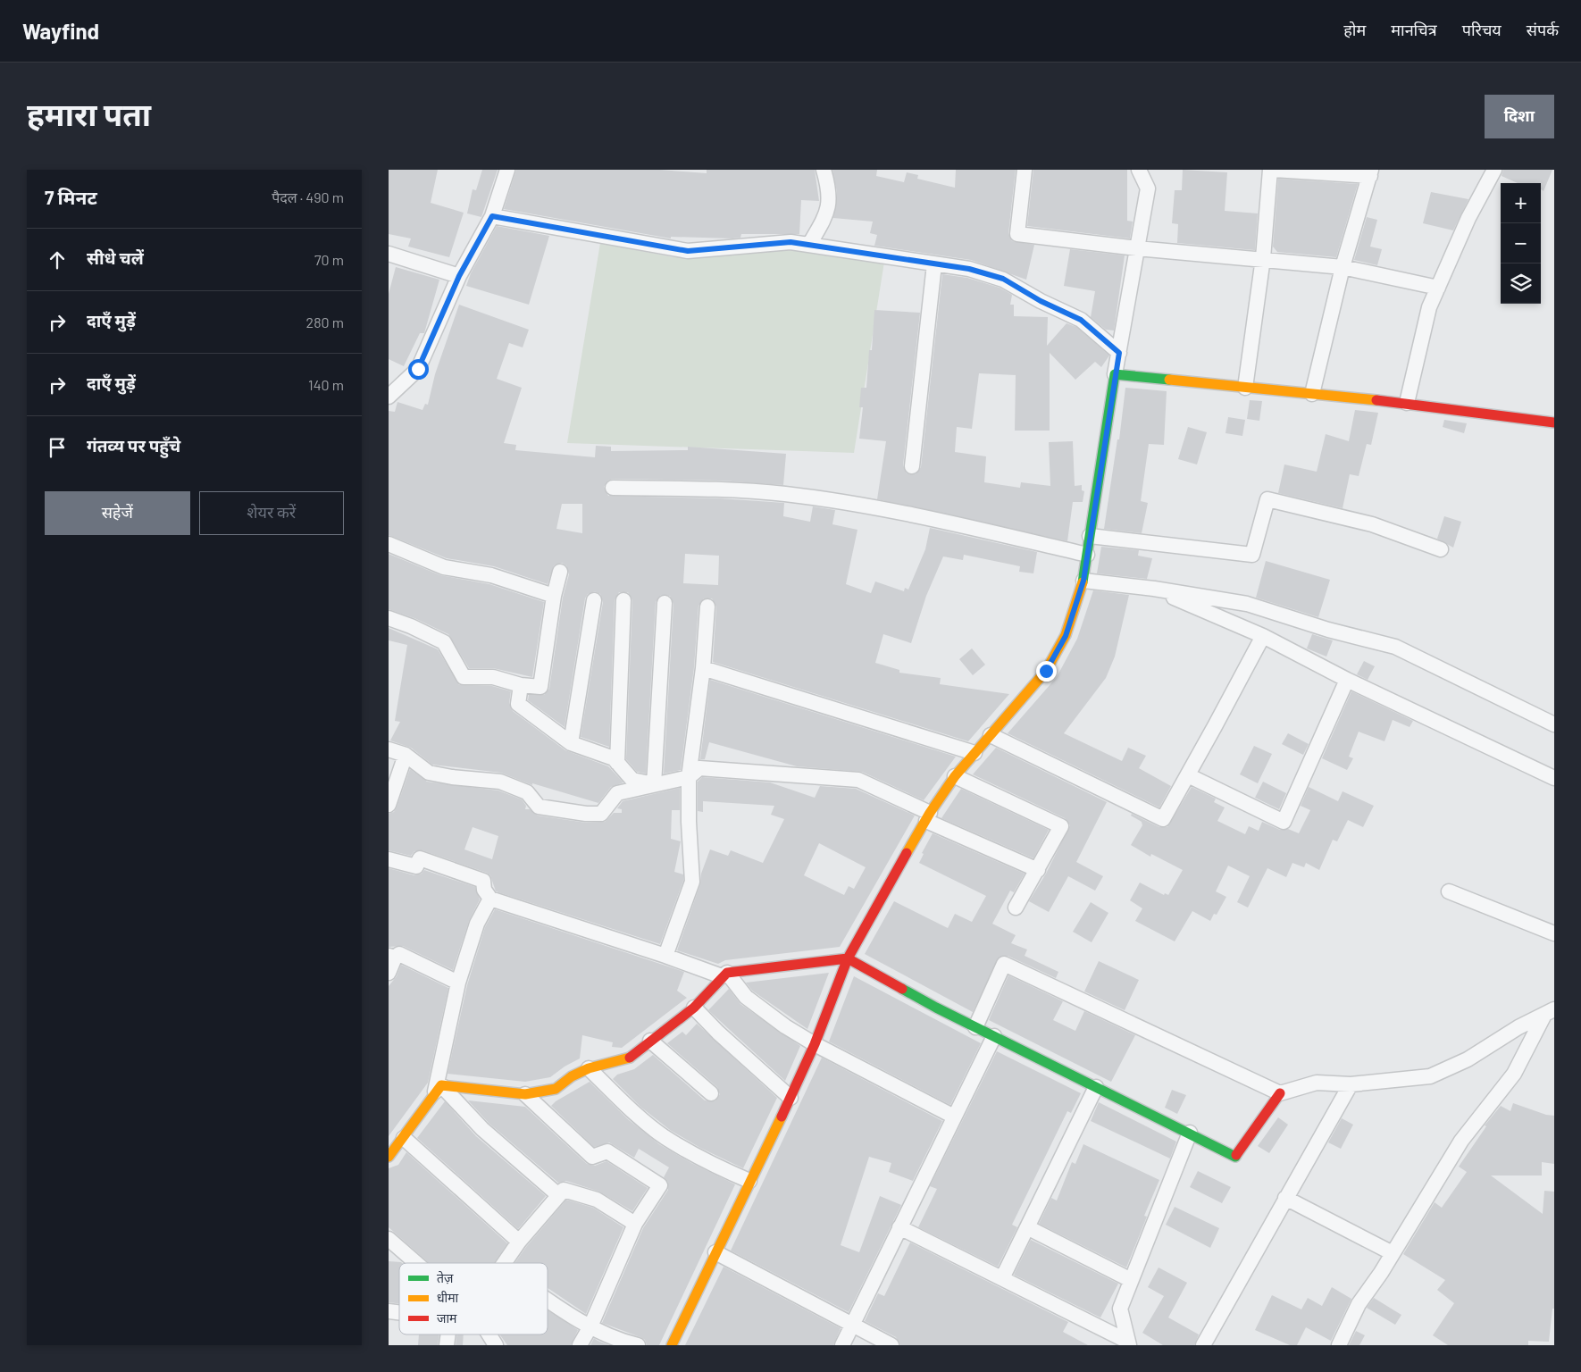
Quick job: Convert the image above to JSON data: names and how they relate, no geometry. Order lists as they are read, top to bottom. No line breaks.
{"legend":["तेज़","धीमा","जाम"],"page":{"header":"Wayfind","nav":["होम","मानचित्र","परिचय","संपर्क"],"title":"हमारा पता","buttons":["दिशा",["सहेजें","शेयर करें"]],"heading":["7 मिनट","पैदल · 490 m"],"map_buttons":["+","−"],"list":[["सीधे चलें","70 m"],["दाएँ मुड़ें","280 m"],["दाएँ मुड़ें","140 m"],"गंतव्य पर पहुँचे"]}}
